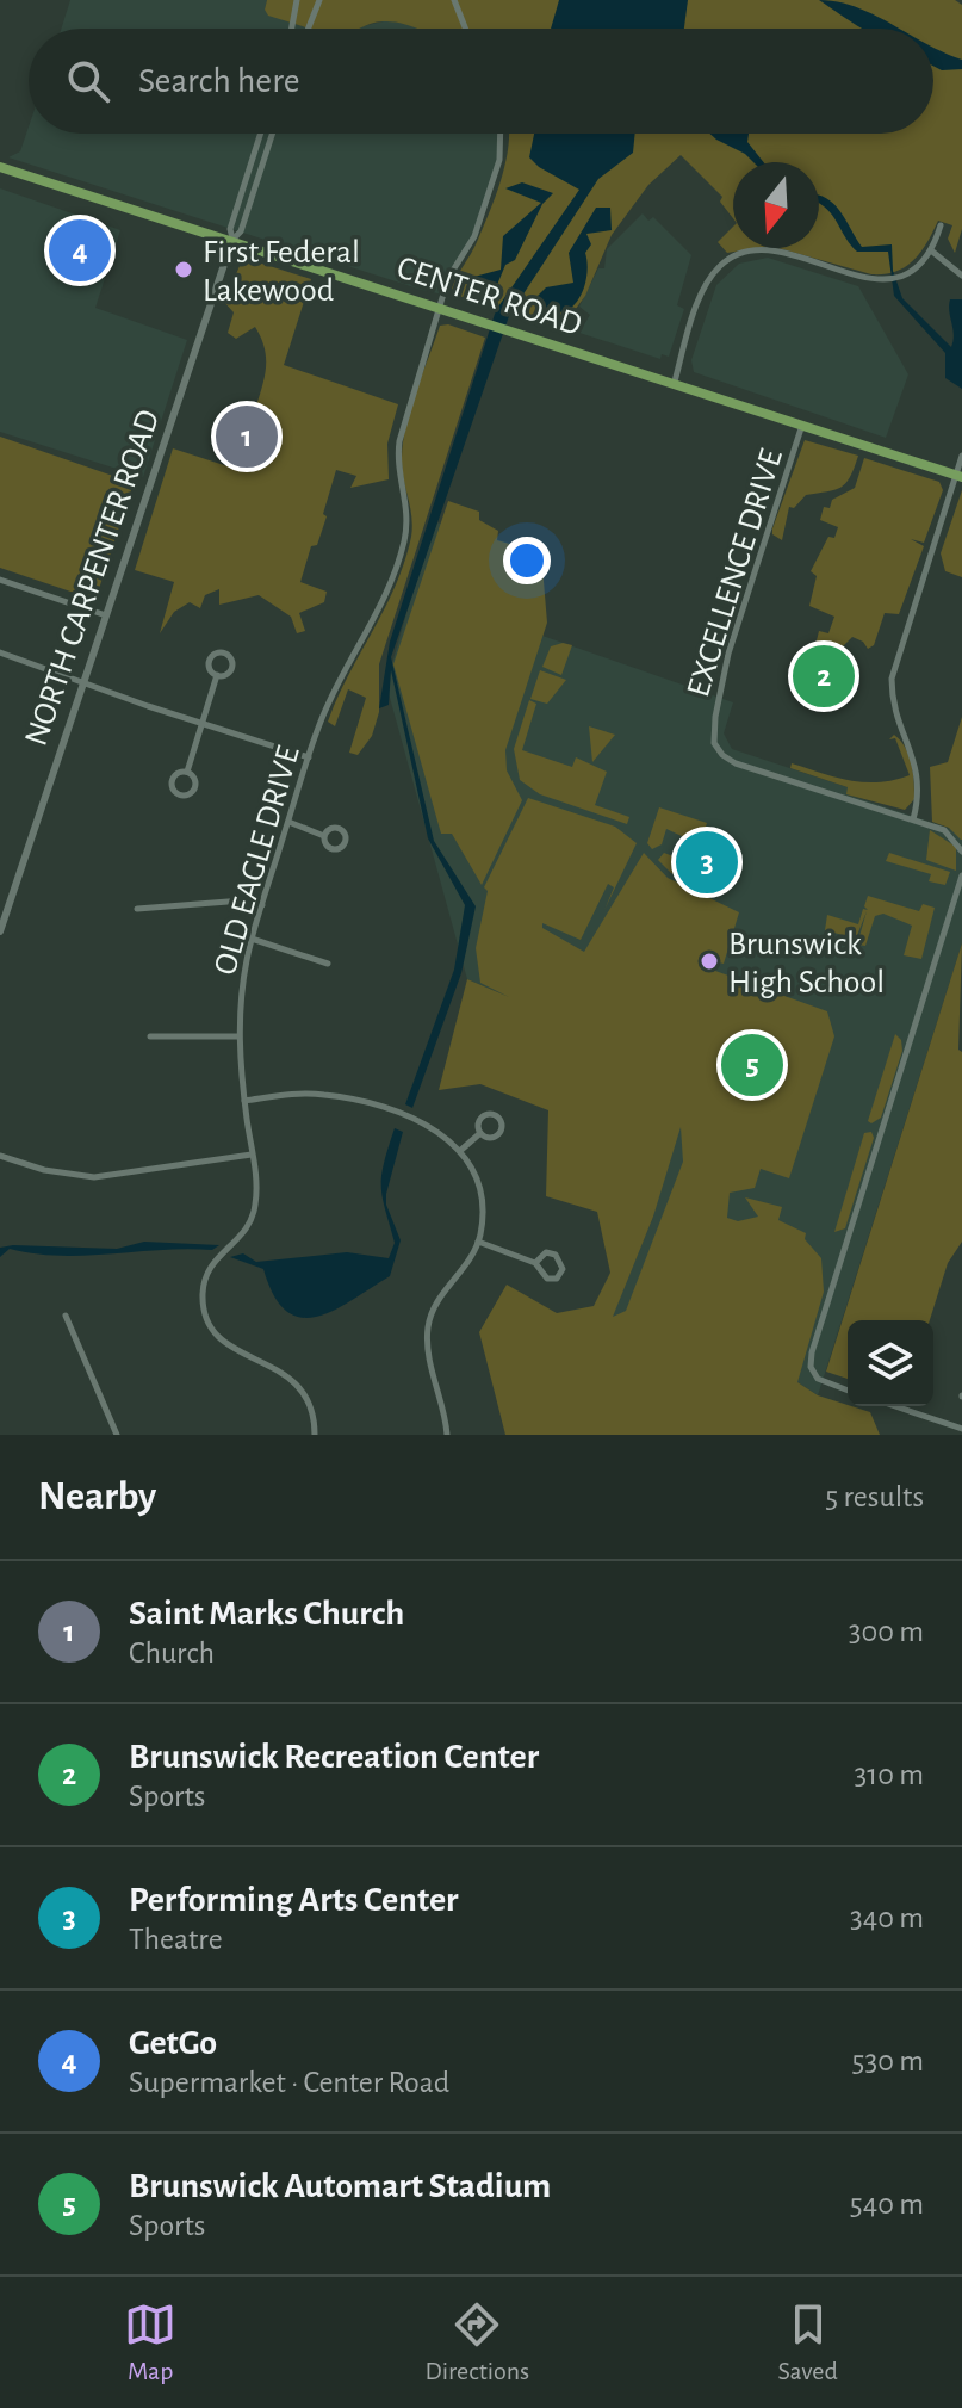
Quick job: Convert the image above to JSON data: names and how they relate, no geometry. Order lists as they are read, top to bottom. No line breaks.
{"streets":{"main road":["CENTER ROAD"],"street":["EXCELLENCE DRIVE","NORTH CARPENTER ROAD","OLD EAGLE DRIVE"]},"crossings":[["CENTER ROAD","EXCELLENCE DRIVE"],["CENTER ROAD","NORTH CARPENTER ROAD"],["CENTER ROAD","OLD EAGLE DRIVE"]],"places":["First Federal Lakewood","Brunswick High School"],"north":"bottom","page":{"search":"Search here","pins":["4","1","2","3","5"],"heading":["Nearby","5 results"],"list":[{"mark":"1","name":"Saint Marks Church","note":"Church","value":"300 m"},{"mark":"2","name":"Brunswick Recreation Center","note":"Sports","value":"310 m"},{"mark":"3","name":"Performing Arts Center","note":"Theatre","value":"340 m"},{"mark":"4","name":"GetGo","note":"Supermarket · Center Road","value":"530 m"},{"mark":"5","name":"Brunswick Automart Stadium","note":"Sports","value":"540 m"}],"nav":["Map","Directions","Saved"]}}
